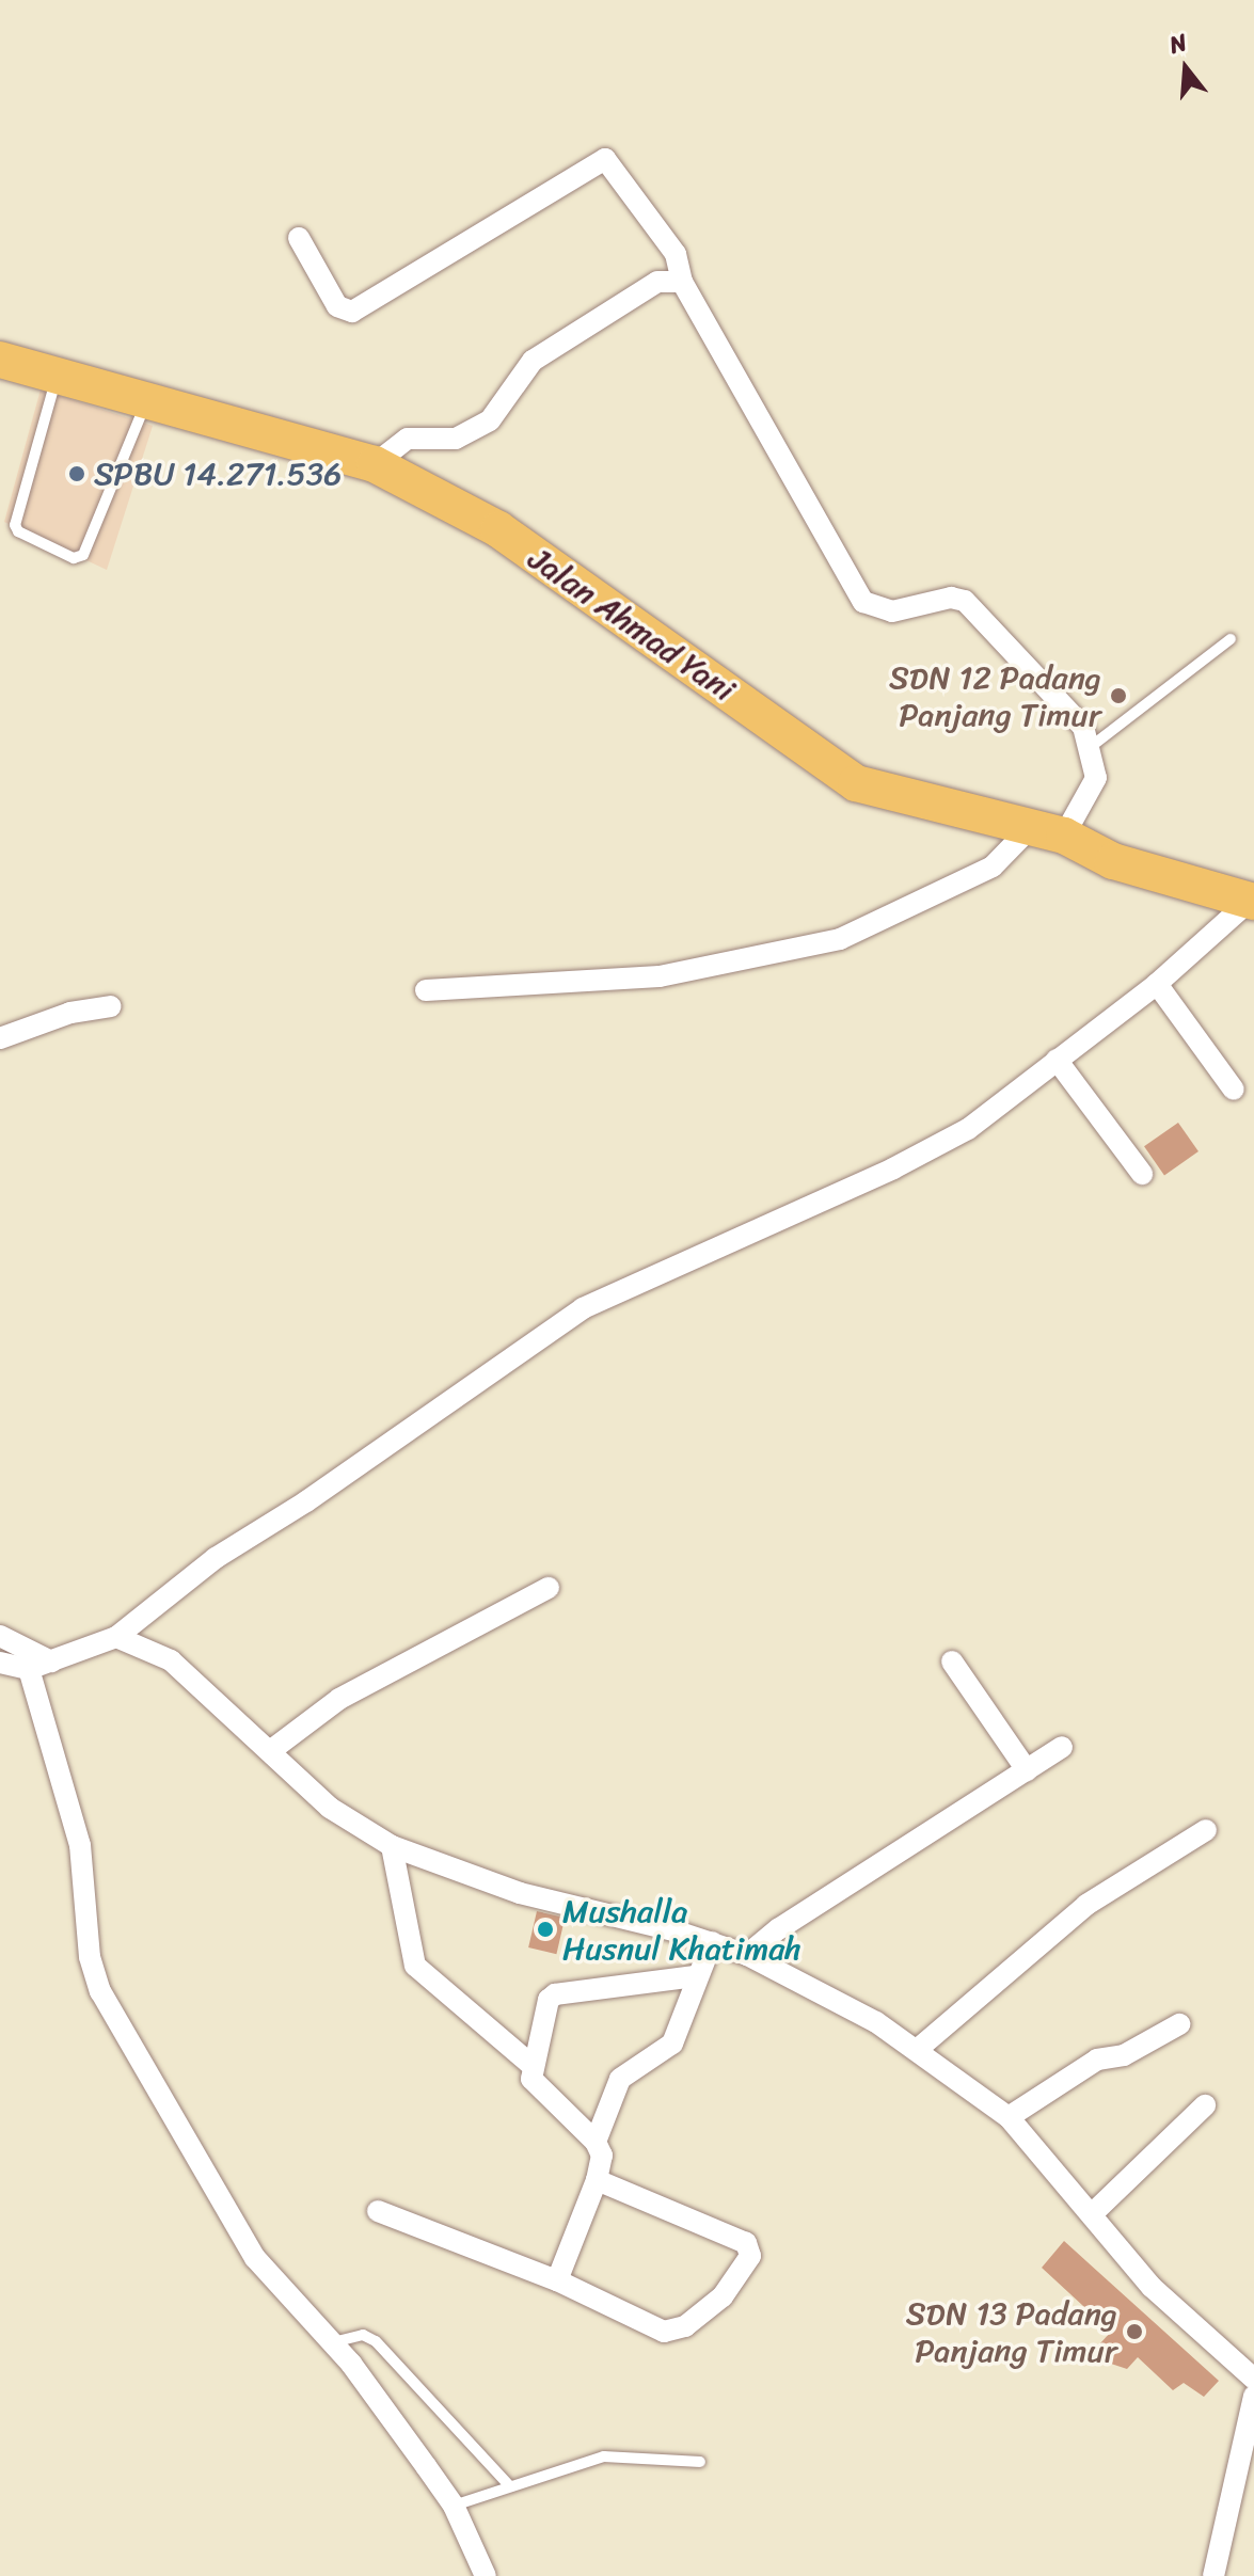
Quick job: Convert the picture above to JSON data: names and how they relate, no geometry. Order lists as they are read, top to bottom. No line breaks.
{"streets":{"highway":["Jalan Ahmad Yani"]},"places":["SPBU 14.271.536","SDN 12 Padang Panjang Timur","Mushalla Husnul Khatimah","SDN 13 Padang Panjang Timur"],"north":"top"}
